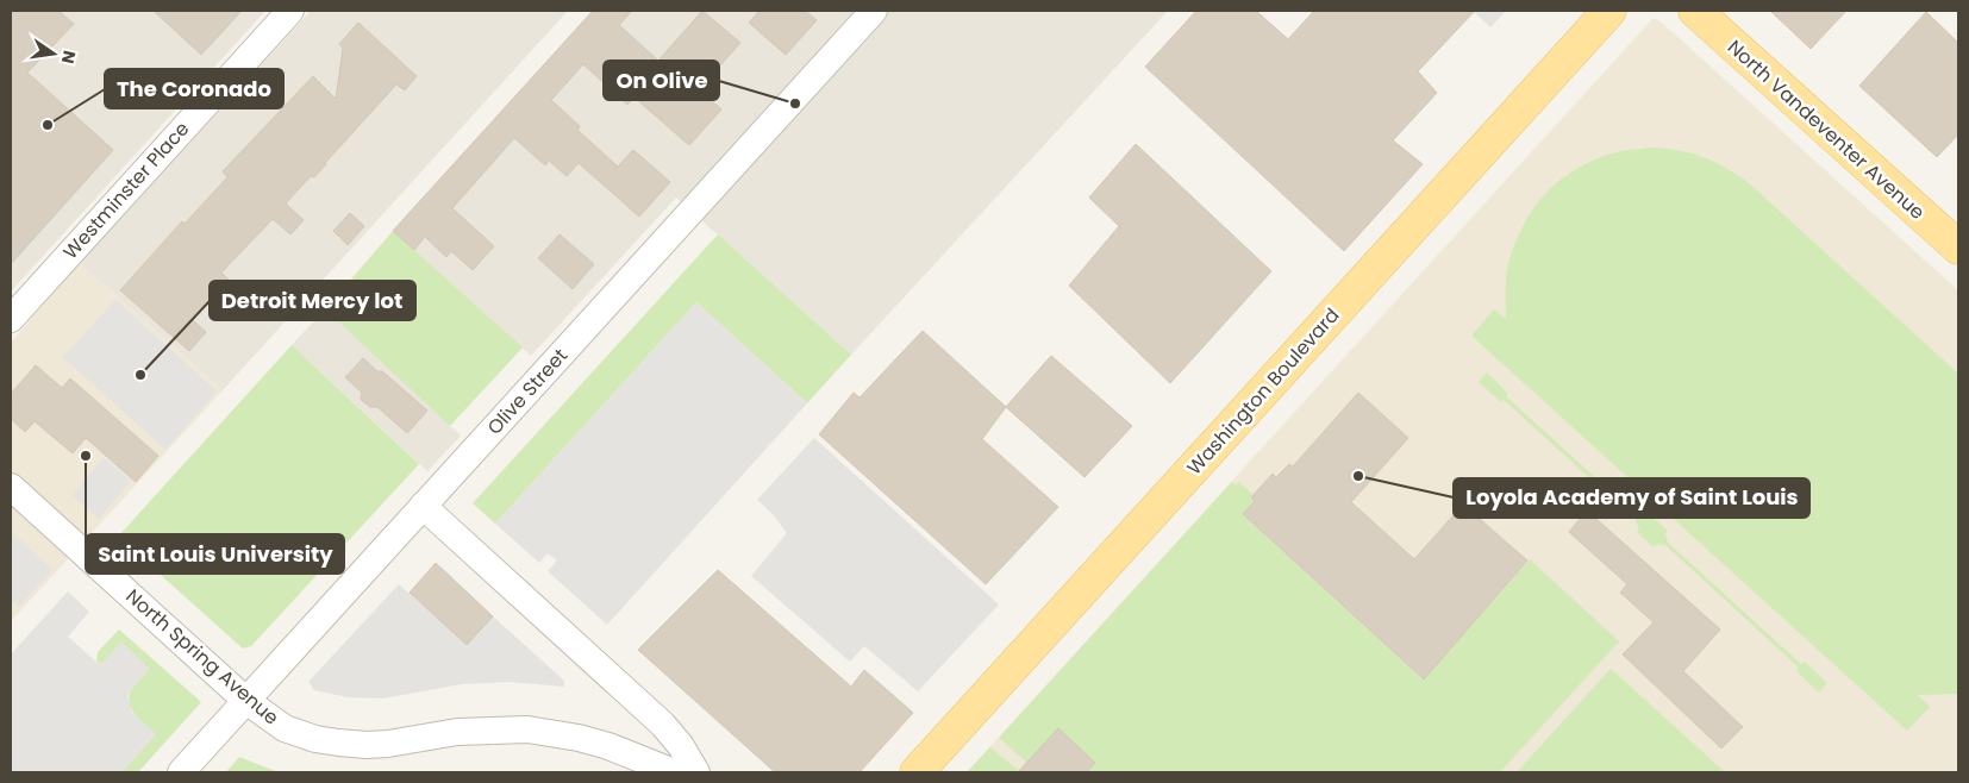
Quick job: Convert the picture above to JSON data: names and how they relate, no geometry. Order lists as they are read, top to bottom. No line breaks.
{"streets":{"main road":["North Vandeventer Avenue","Washington Boulevard"],"street":["Westminster Place","Olive Street","North Spring Avenue"]},"crossings":[["Olive Street","North Spring Avenue"]],"places":["On Olive","The Coronado","Detroit Mercy lot","Saint Louis University","Loyola Academy of Saint Louis"],"north":"right"}
